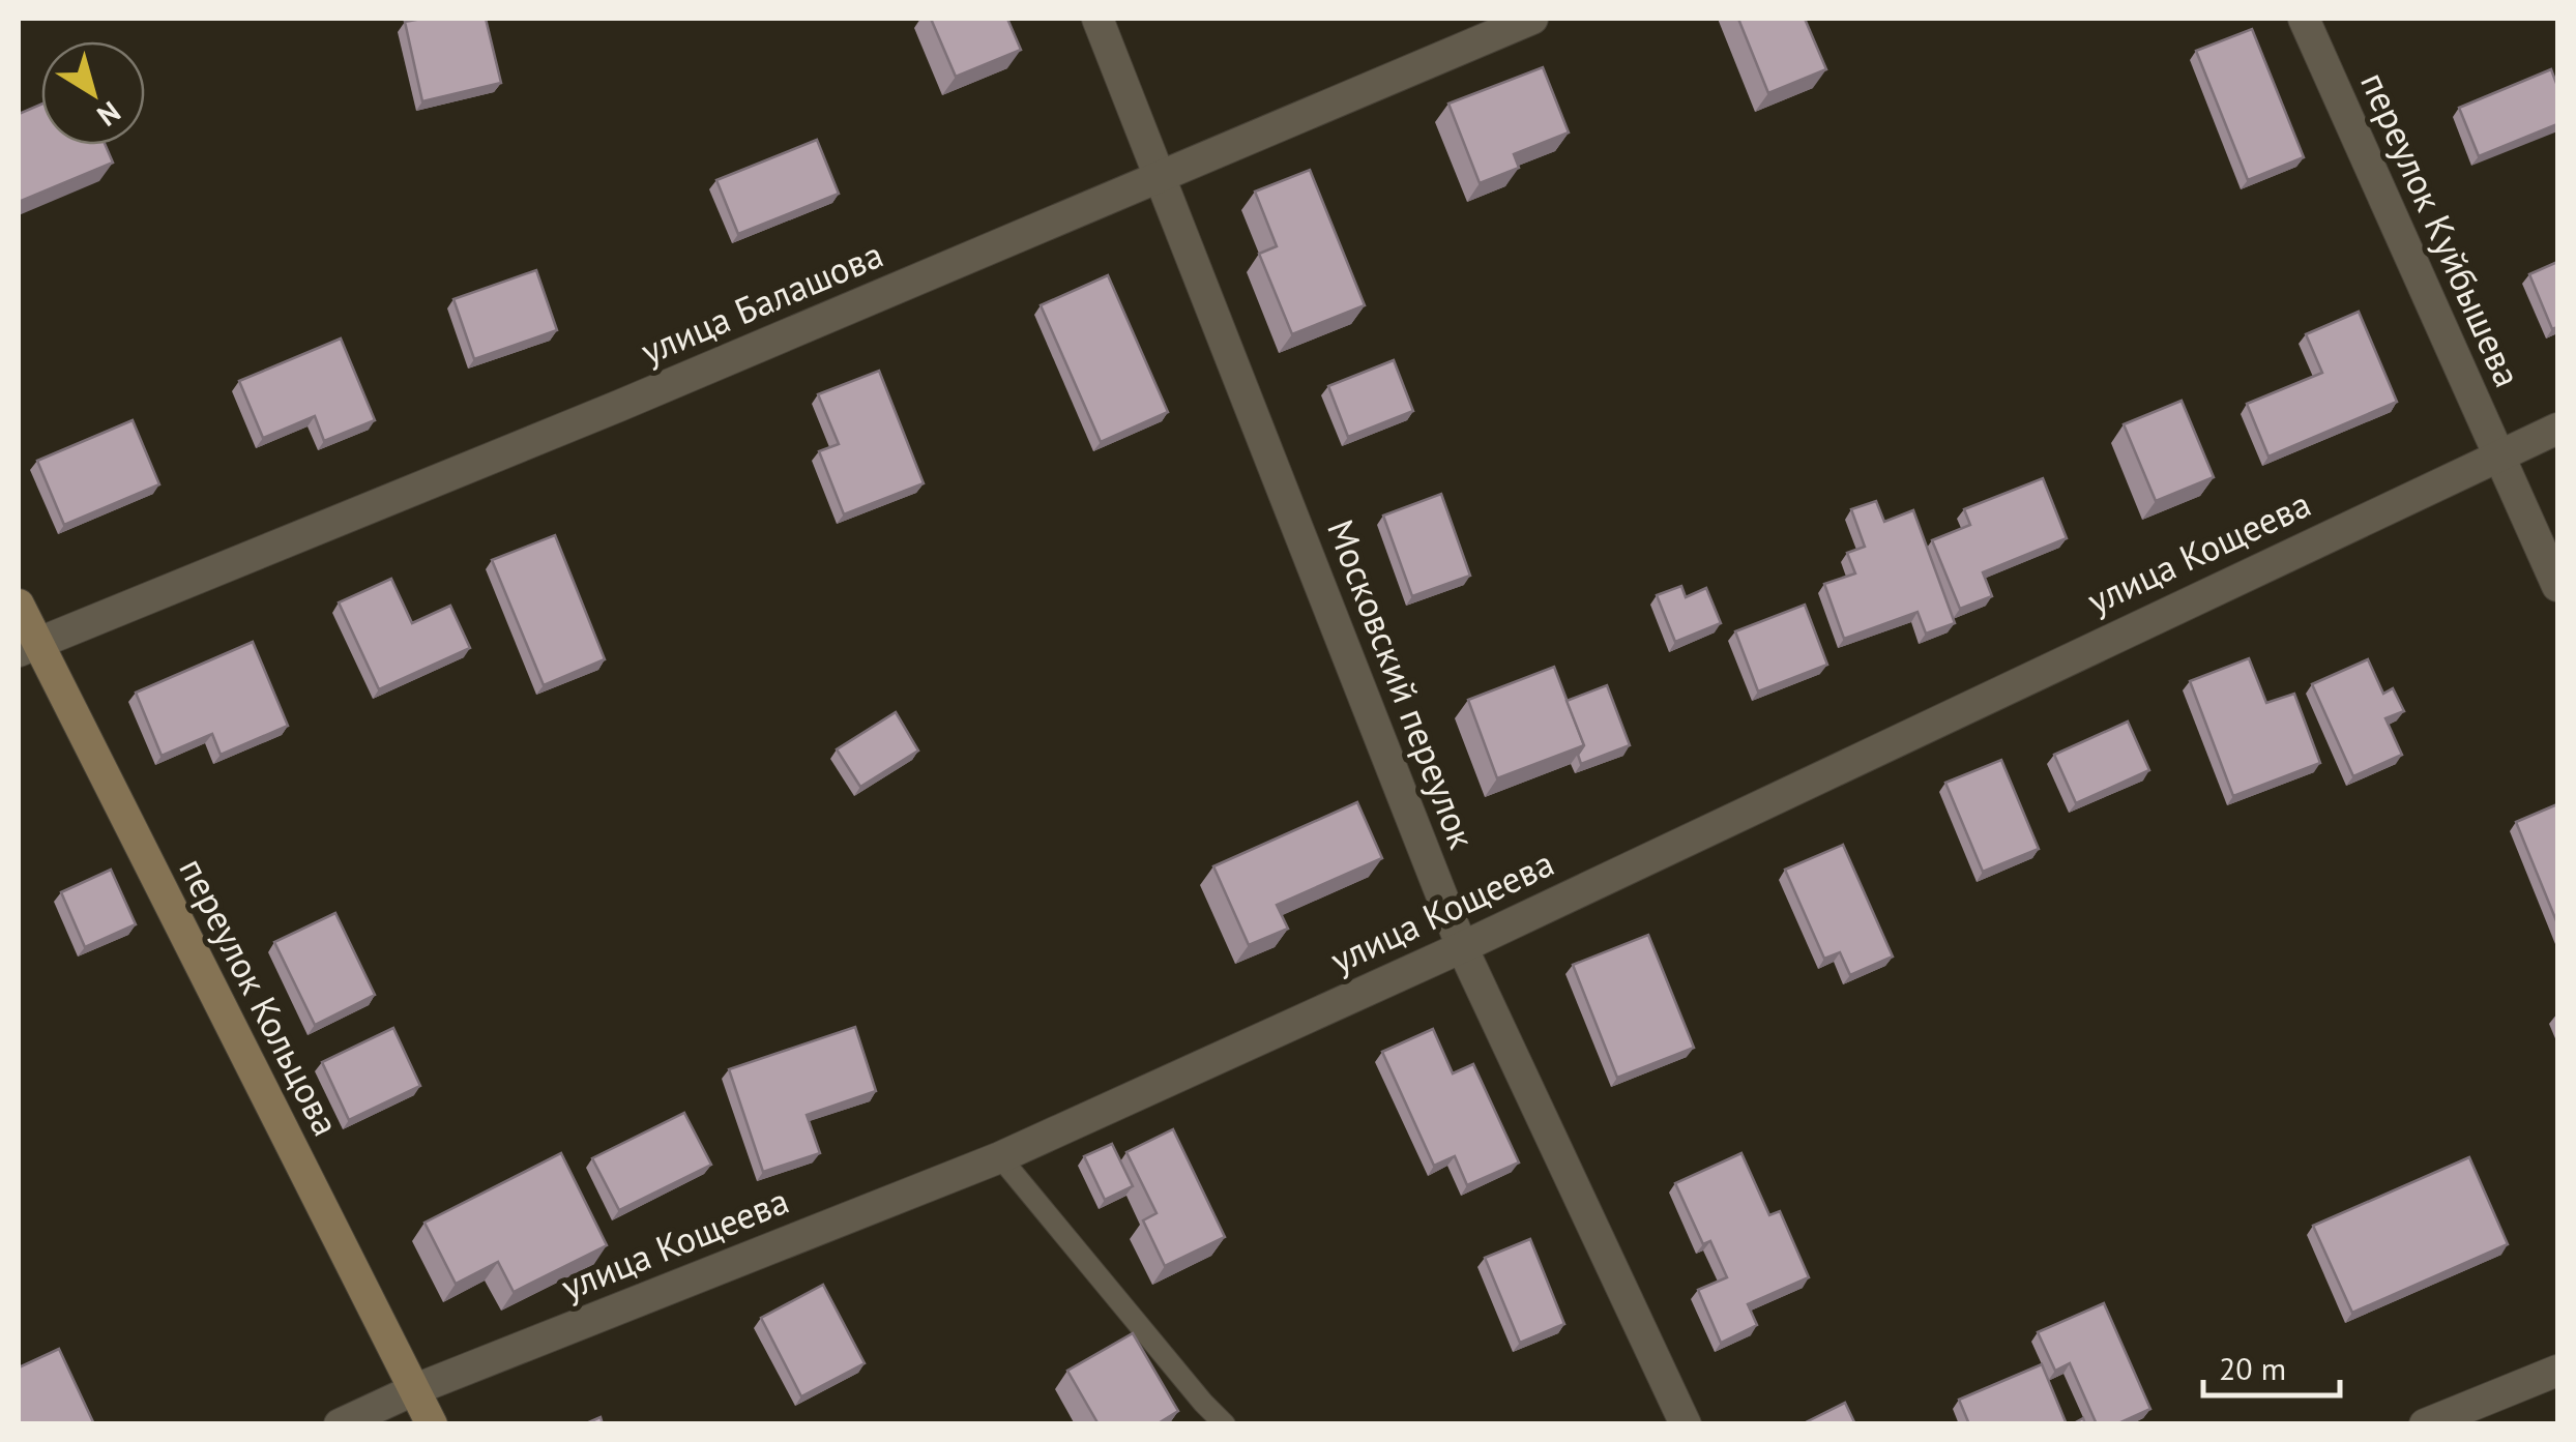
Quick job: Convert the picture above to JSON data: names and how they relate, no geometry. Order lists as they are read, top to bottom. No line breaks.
{"streets":{"street":["переулок Куйбышева","улица Балашова","улица Кощеева","Московский переулок","переулок Кольцова"]},"crossings":[["переулок Куйбышева","улица Кощеева"],["улица Балашова","Московский переулок"],["улица Балашова","переулок Кольцова"],["улица Кощеева","Московский переулок"],["улица Кощеева","переулок Кольцова"]],"scale_bar":"20 m","north":"bottom right"}
